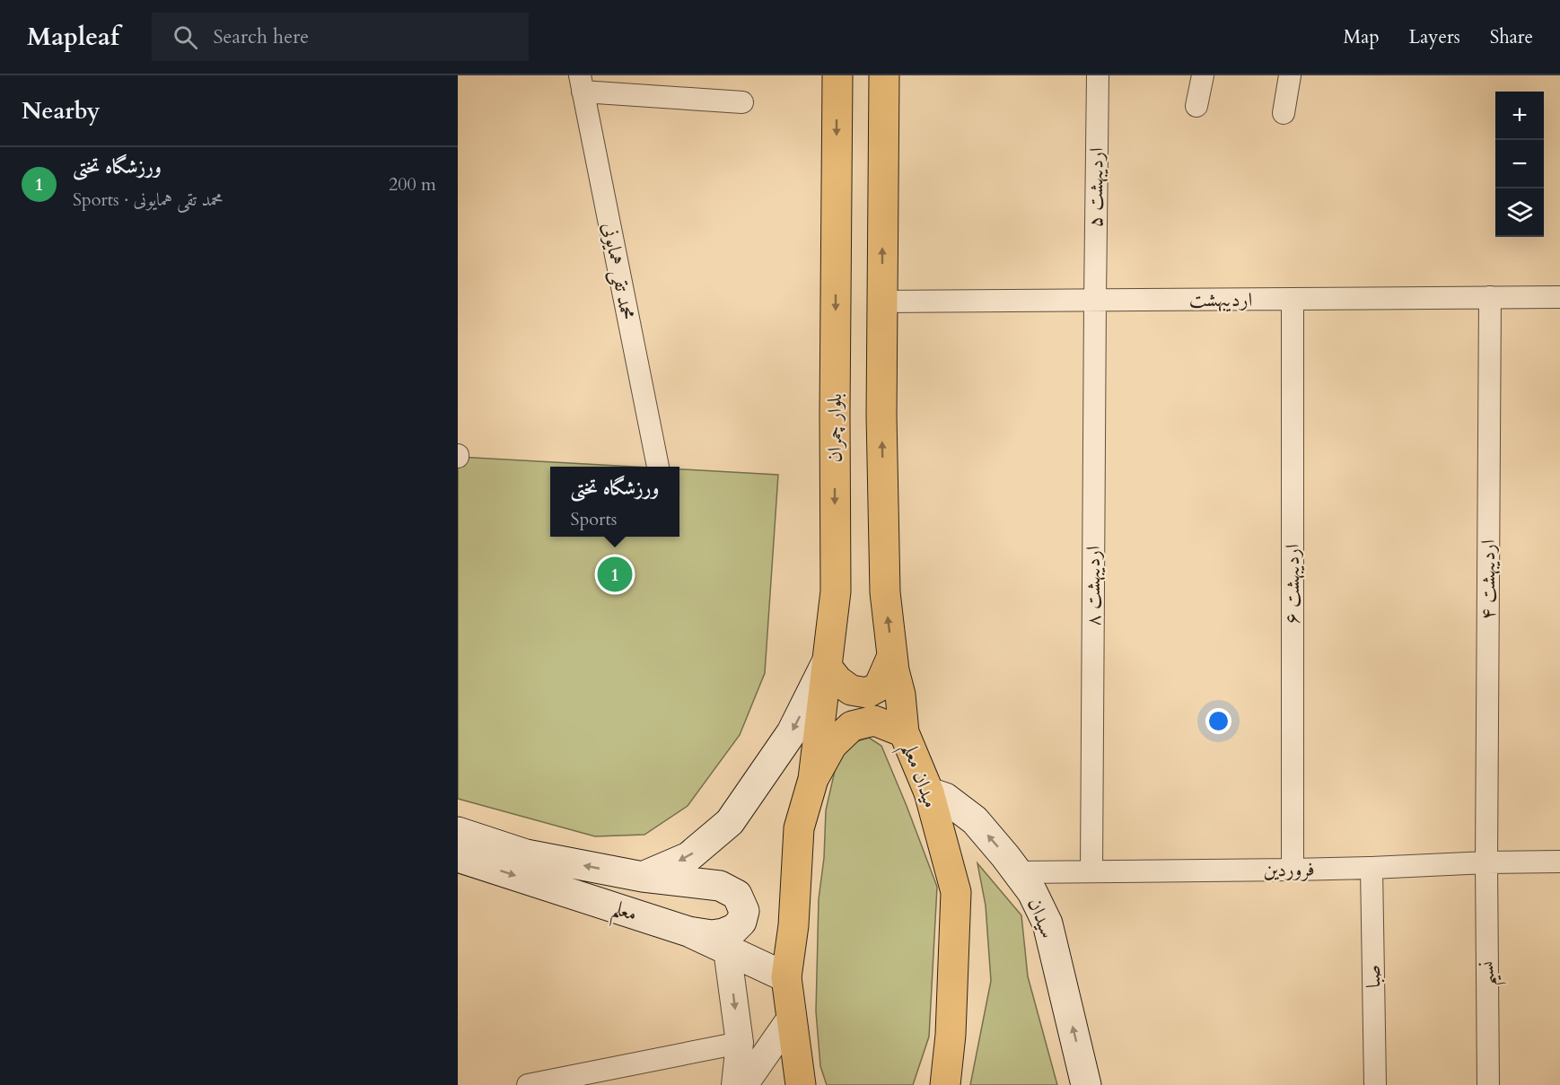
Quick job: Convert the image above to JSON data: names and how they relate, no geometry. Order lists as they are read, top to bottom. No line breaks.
{"streets":{"main road":["بلوار چمران","میدان معلم","معلم","سیدان"],"street":["اردیبهشت ۵","محمد تقی همایونی","اردیبهشت","اردیبهشت ۴","اردیبهشت ۶","اردیبهشت ۸","فروردین","نسیم","صبا"]},"crossings":[["اردیبهشت ۵","اردیبهشت"],["اردیبهشت ۵","اردیبهشت ۸"],["اردیبهشت","اردیبهشت ۴"],["اردیبهشت","اردیبهشت ۶"],["اردیبهشت","اردیبهشت ۸"],["بلوار چمران","میدان معلم"],["اردیبهشت ۴","فروردین"],["اردیبهشت ۴","نسیم"],["اردیبهشت ۶","فروردین"],["اردیبهشت ۸","فروردین"],["میدان معلم","معلم"],["میدان معلم","سیدان"],["فروردین","سیدان"],["فروردین","نسیم"],["فروردین","صبا"]],"one_way":["سیدان"],"page":{"header":"Mapleaf","search":"Search here","nav":["Map","Layers","Share"],"heading":"Nearby","map_buttons":["+","−"],"list":[{"mark":"1","name":"ورزشگاه تختی","note":"Sports · محمد تقی همایونی","value":"200 m"}],"popup":["ورزشگاه تختی","Sports"],"pins":"1"}}
